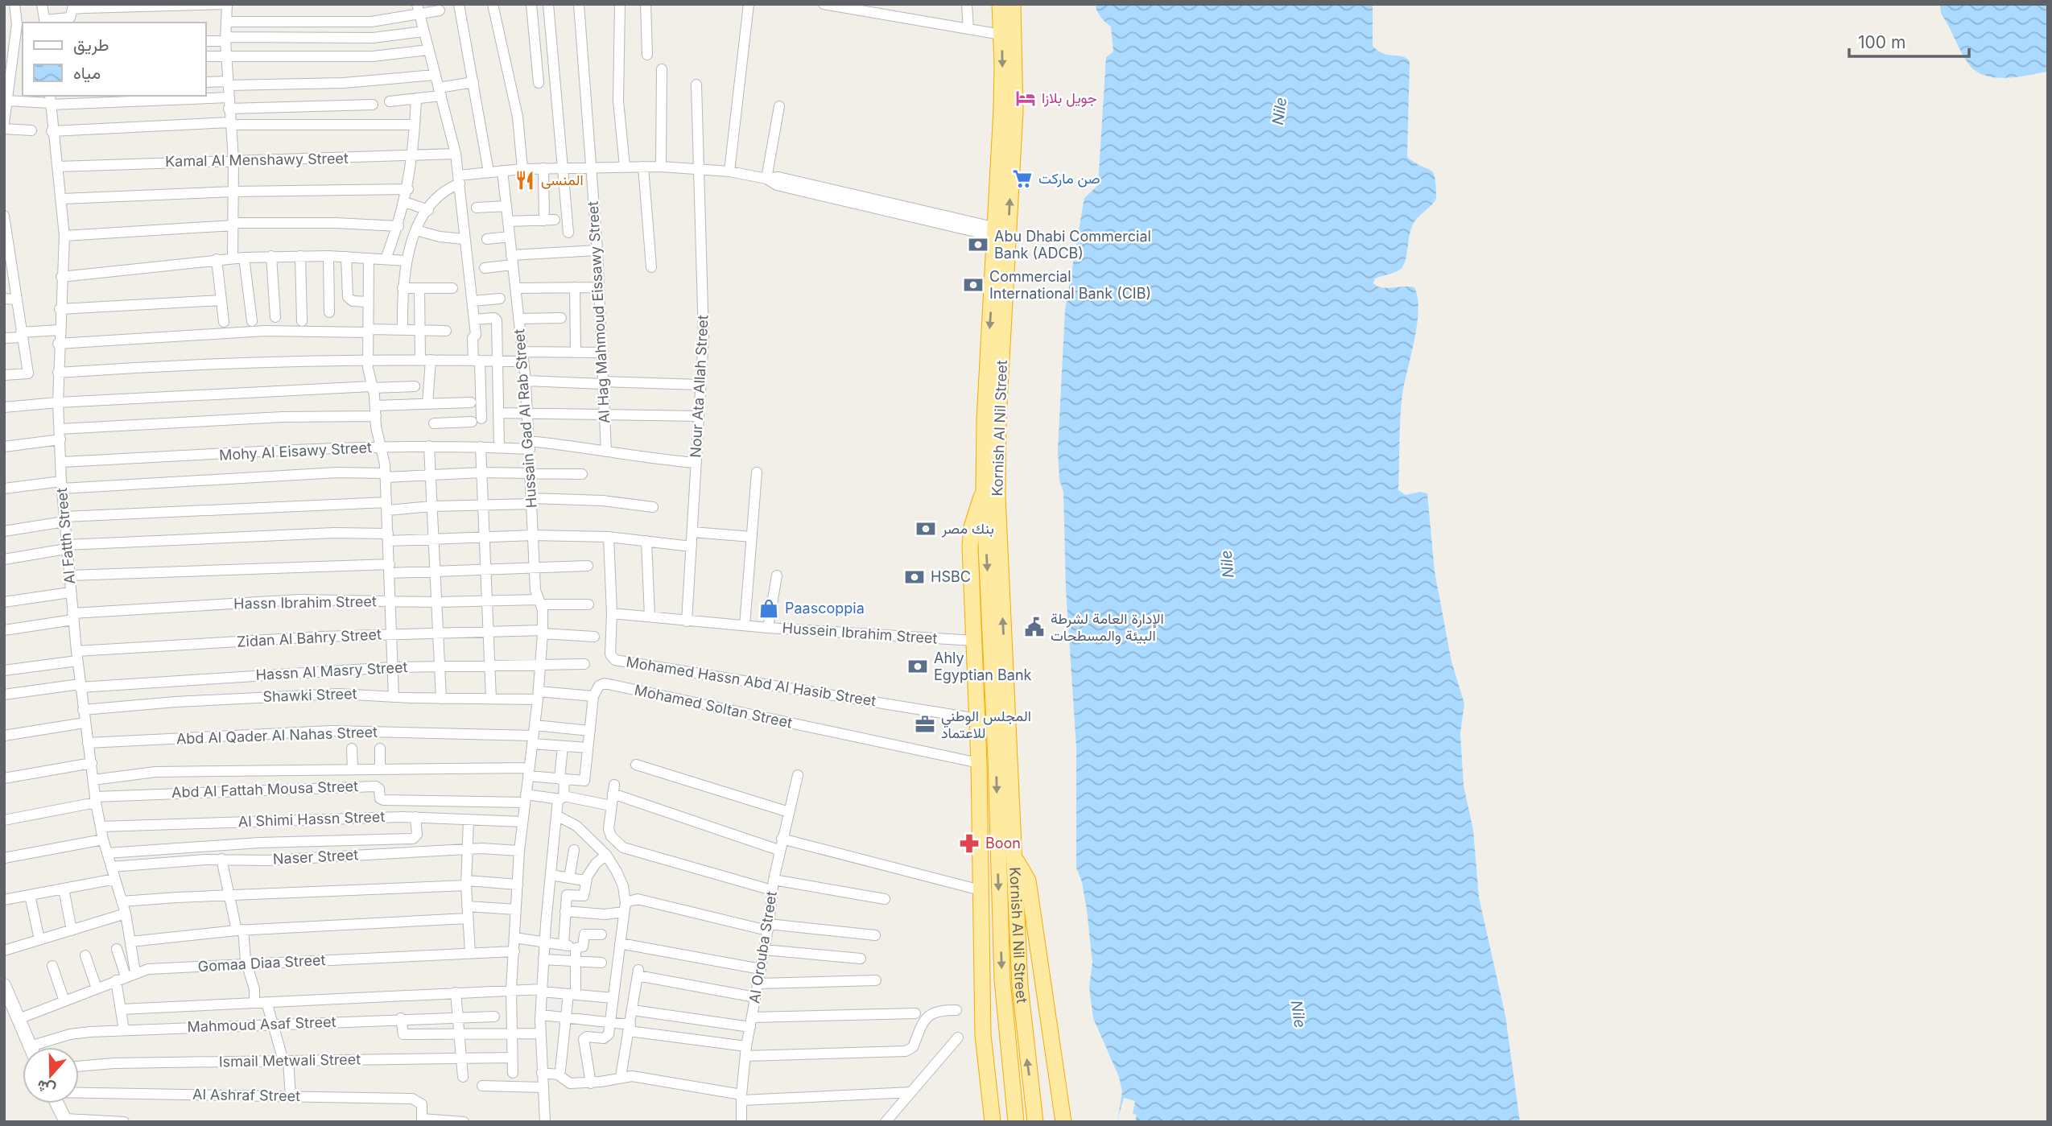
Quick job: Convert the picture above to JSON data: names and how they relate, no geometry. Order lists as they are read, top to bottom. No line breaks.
{"streets":{"highway":["Kornish Al Nil Street"],"street":["Kamal Al Menshawy Street","Al Hag Mahmoud Eissawy Street","Nour Ata Allah Street","Hussain Gad Al Rab Street","Mohy Al Eisawy Street","Al Fatth Street","Hassn Ibrahim Street","Hussein Ibrahim Street","Zidan Al Bahry Street","Hassn Al Masry Street","Mohamed Hassn Abd Al Hasib Street","Shawki Street","Mohamed Soltan Street","Abd Al Qader Al Nahas Street","Abd Al Fattah Mousa Street","Al Shimi Hassn Street","Naser Street","Al Orouba Street","Gomaa Diaa Street","Mahmoud Asaf Street","Ismail Metwali Street","Al Ashraf Street"]},"crossings":[["Kamal Al Menshawy Street","Al Fatth Street"],["Al Hag Mahmoud Eissawy Street","Mohy Al Eisawy Street"],["Nour Ata Allah Street","Mohy Al Eisawy Street"],["Nour Ata Allah Street","Hussein Ibrahim Street"],["Hussain Gad Al Rab Street","Mohy Al Eisawy Street"],["Hussain Gad Al Rab Street","Hassn Ibrahim Street"],["Hussain Gad Al Rab Street","Zidan Al Bahry Street"],["Hussain Gad Al Rab Street","Hassn Al Masry Street"],["Hussain Gad Al Rab Street","Shawki Street"],["Hussain Gad Al Rab Street","Abd Al Qader Al Nahas Street"],["Hussain Gad Al Rab Street","Abd Al Fattah Mousa Street"],["Hussain Gad Al Rab Street","Al Shimi Hassn Street"],["Hussain Gad Al Rab Street","Naser Street"],["Hussain Gad Al Rab Street","Gomaa Diaa Street"],["Hussain Gad Al Rab Street","Ismail Metwali Street"],["Mohy Al Eisawy Street","Al Fatth Street"],["Al Fatth Street","Hassn Ibrahim Street"],["Al Fatth Street","Zidan Al Bahry Street"],["Al Fatth Street","Hassn Al Masry Street"],["Al Fatth Street","Shawki Street"],["Al Fatth Street","Abd Al Qader Al Nahas Street"],["Al Fatth Street","Abd Al Fattah Mousa Street"],["Al Fatth Street","Al Shimi Hassn Street"],["Al Fatth Street","Naser Street"],["Al Fatth Street","Gomaa Diaa Street"],["Hussein Ibrahim Street","Mohamed Hassn Abd Al Hasib Street"],["Shawki Street","Mohamed Soltan Street"]],"water":["Nile"],"places":{"hotel":["جويل بلازا"],"supermarket":["صن ماركت"],"restaurant":["المنسى"],"bank":["Abu Dhabi Commercial Bank (ADCB)","Commercial International Bank (CIB)","بنك مصر","HSBC","Ahly Egyptian Bank"],"shop":["Paascoppia"],"public building":["الإدارة العامة لشرطة البيئة والمسطحات"],"office":["المجلس الوطني للاعتماد"],"pharmacy":["Boon"]},"legend":["طريق","مياه"],"scale_bar":"100 m","north":"bottom"}
